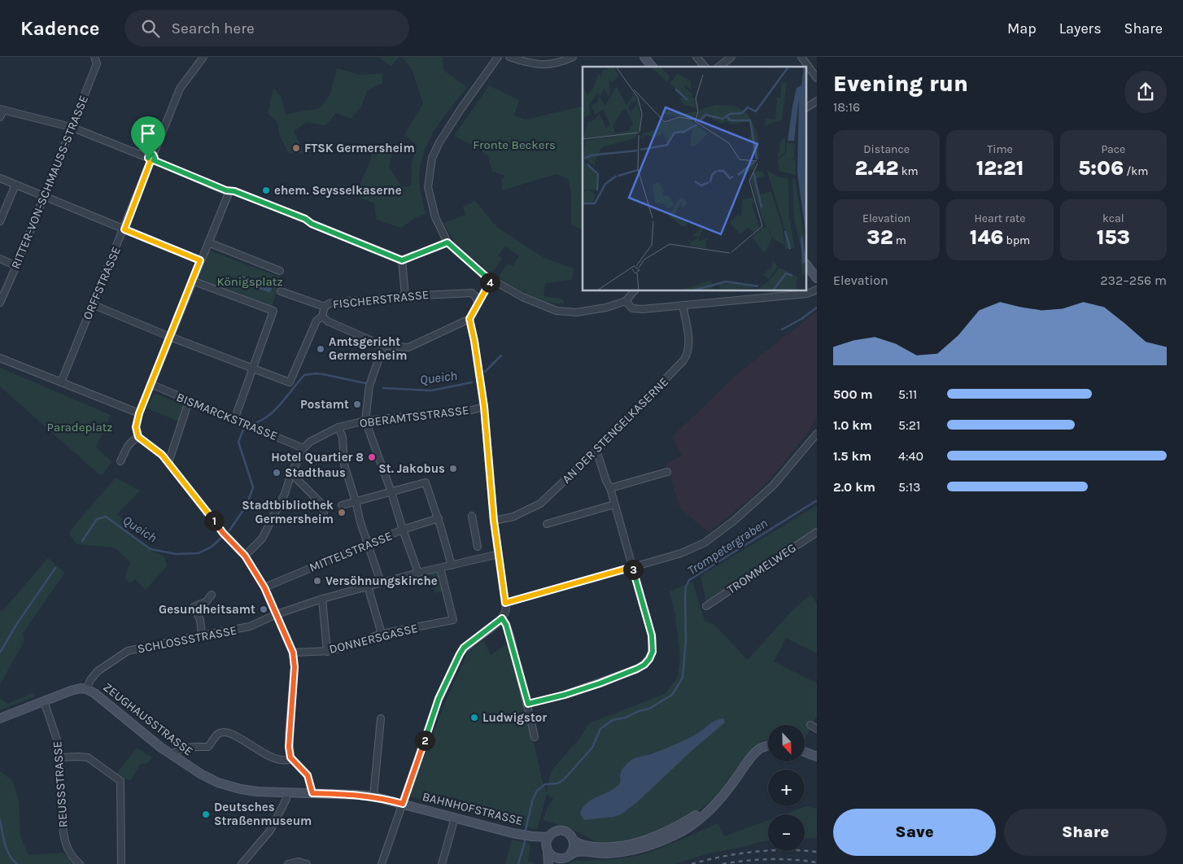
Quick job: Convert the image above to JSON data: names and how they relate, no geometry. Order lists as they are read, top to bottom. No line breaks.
{"streets":{"street":["RITTER-VON-SCHMAUSS-STRASSE","ORFFSTRASSE","FISCHERSTRASSE","BISMARCKSTRASSE","OBERAMTSSTRASSE","AN DER STENGELKASERNE","MITTELSTRASSE","TROMMELWEG","DONNERSGASSE","SCHLOSSSTRASSE","ZEUGHAUSSTRASSE","REUSSSTRASSE","BAHNHOFSTRASSE"]},"crossings":[["BISMARCKSTRASSE","OBERAMTSSTRASSE"],["DONNERSGASSE","SCHLOSSSTRASSE"],["SCHLOSSSTRASSE","ZEUGHAUSSTRASSE"],["ZEUGHAUSSTRASSE","BAHNHOFSTRASSE"]],"water":["Queich","Trompetergraben"],"parks":["Fronte Beckers","Königsplatz","Paradeplatz"],"places":["FTSK Germersheim","ehem. Seysselkaserne","Amtsgericht Germersheim","Postamt","Hotel Quartier 8","St. Jakobus","Stadthaus","Stadtbibliothek Germersheim","Versöhnungskirche","Gesundheitsamt","Ludwigstor","Deutsches Straßenmuseum"],"north":"bottom","page":{"header":"Kadence","search":"Search here","nav":["Map","Layers","Share"],"heading":["Evening run","18:16"],"stats":[["Distance","2.42 km"],["Time","12:21"],["Pace","5:06 /km"],["Elevation","32 m"],["Heart rate","146 bpm"],["kcal","153"]],"chart":["Elevation","232–256 m"],"pins":["4","1","3","2"],"list":[{"name":"500 m","note":"5:11"},{"name":"1.0 km","note":"5:21"},{"name":"1.5 km","note":"4:40"},{"name":"2.0 km","note":"5:13"}],"map_buttons":["+","−"],"buttons":["Save","Share"]}}
